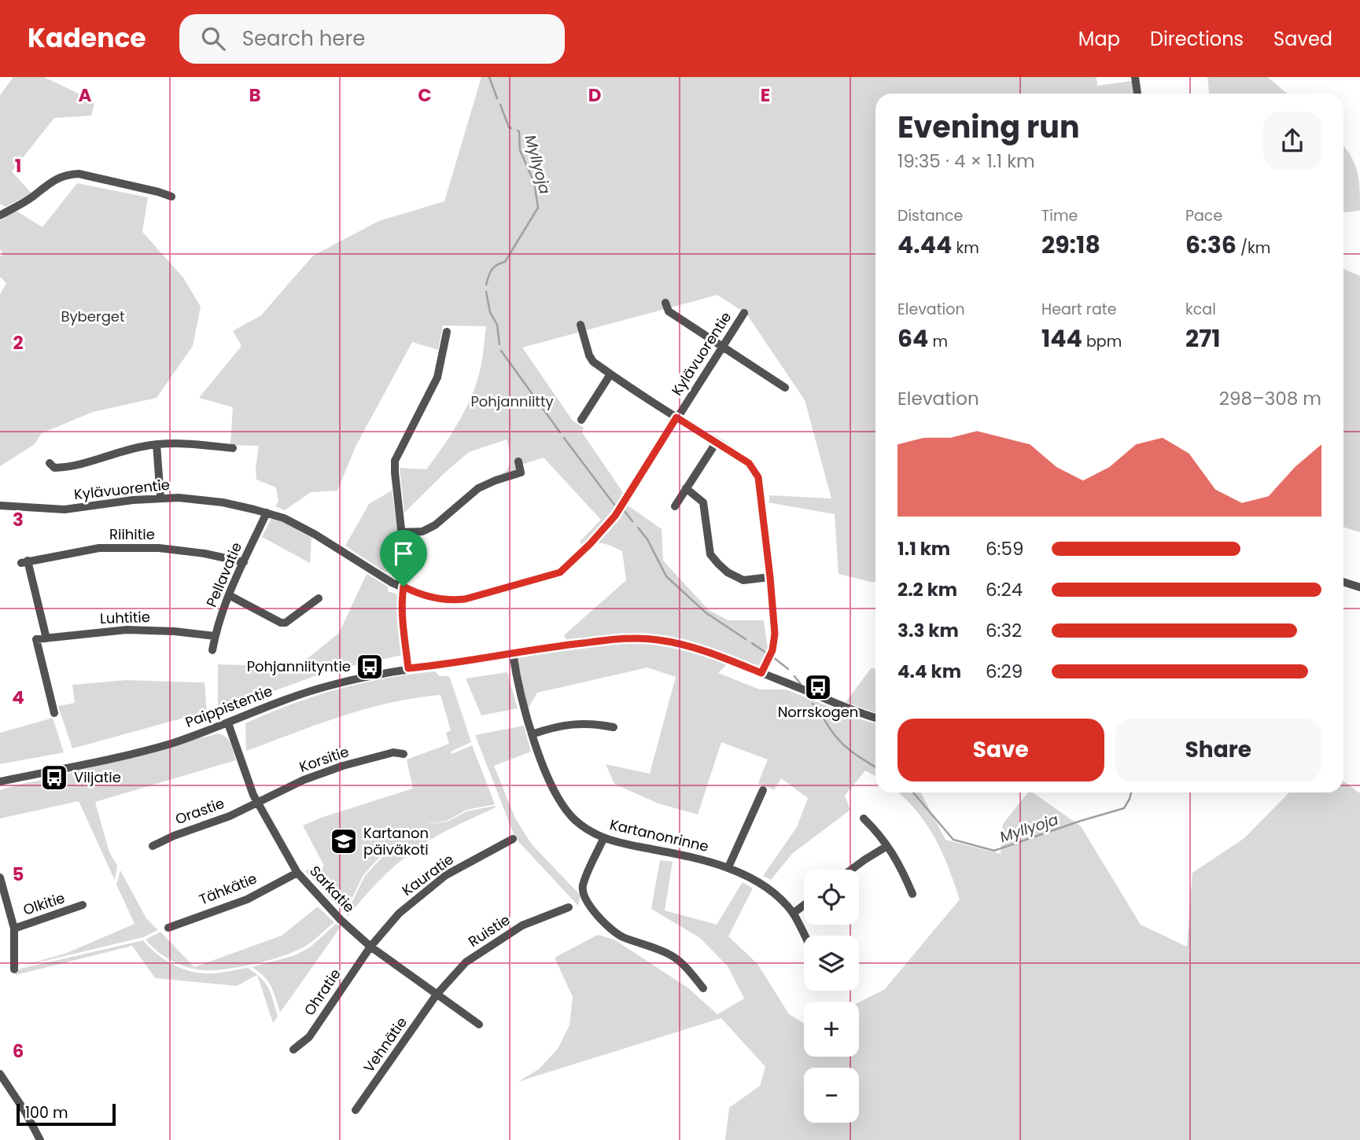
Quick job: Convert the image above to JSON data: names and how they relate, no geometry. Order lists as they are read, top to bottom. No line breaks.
{"streets":{"street":["Kylävuorentie","Riihitie","Pellavatie","Luhtitie","Paippistentie","Korsitie","Orastie","Kartanonrinne","Kauratie","Tähkätie","Sarkatie","Olkitie","Ruistie","Ohratie","Vehnätie"]},"crossings":[["Kylävuorentie","Pellavatie"],["Riihitie","Pellavatie"],["Riihitie","Luhtitie"],["Pellavatie","Luhtitie"],["Paippistentie","Kartanonrinne"],["Paippistentie","Sarkatie"],["Korsitie","Orastie"],["Korsitie","Sarkatie"],["Orastie","Sarkatie"],["Kauratie","Sarkatie"],["Kauratie","Ohratie"],["Tähkätie","Sarkatie"],["Sarkatie","Ruistie"],["Sarkatie","Ohratie"],["Sarkatie","Vehnätie"],["Ruistie","Vehnätie"]],"water":["Myllyoja"],"parks":["Byberget","Pohjanniitty"],"places":{"bus stop":["Pohjanniityntie","Norrskogen","Viljatie"],"school or university":["Kartanon päiväkoti"]},"scale_bar":"100 m","page":{"header":"Kadence","search":"Search here","nav":["Map","Directions","Saved"],"heading":["Evening run","19:35 · 4 × 1.1 km"],"stats":[["Distance","4.44 km"],["Time","29:18"],["Pace","6:36 /km"],["Elevation","64 m"],["Heart rate","144 bpm"],["kcal","271"]],"chart":["Elevation","298–308 m"],"list":[{"name":"1.1 km","note":"6:59"},{"name":"2.2 km","note":"6:24"},{"name":"3.3 km","note":"6:32"},{"name":"4.4 km","note":"6:29"}],"buttons":["Save","Share"],"map_buttons":["+","−"],"scale":"100 m"},"grid":{"columns":["A","B","C","D","E"],"rows":["1","2","3","4","5","6"]}}
